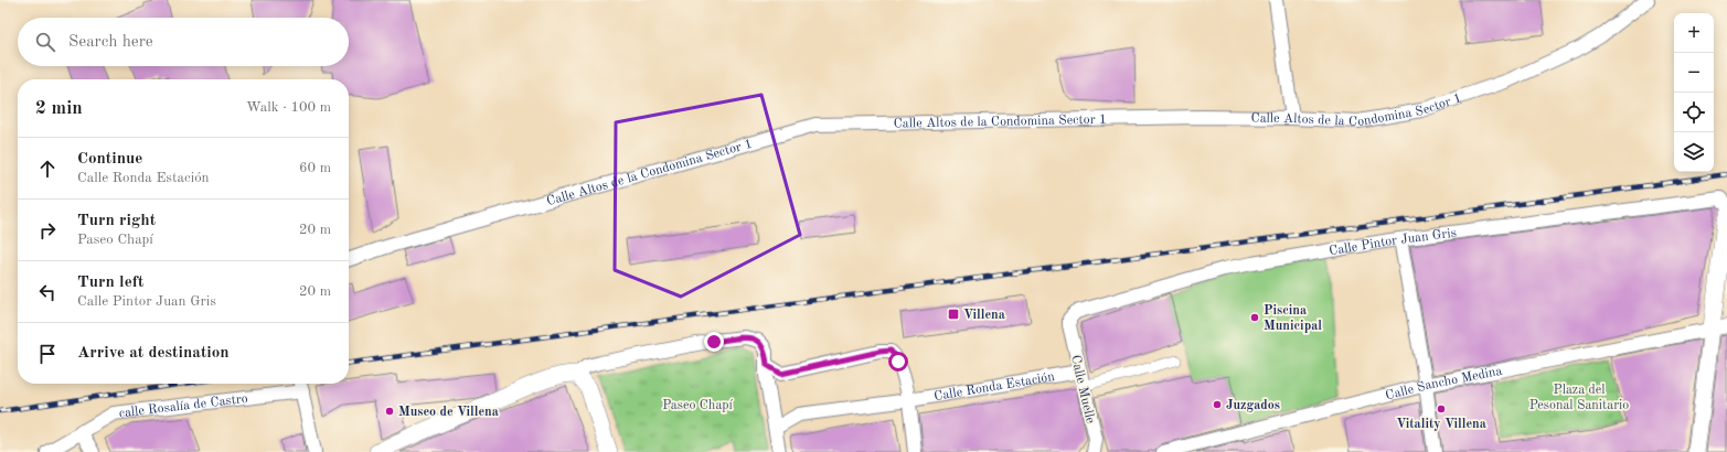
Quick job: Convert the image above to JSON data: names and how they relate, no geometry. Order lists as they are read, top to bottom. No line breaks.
{"streets":{"street":["Calle Altos de la Condomina Sector 1","Calle Pintor Juan Gris","Calle Sancho Medina","Calle Ronda Estación","Calle Muelle","calle Rosalía de Castro"]},"crossings":[["Calle Pintor Juan Gris","Calle Muelle"],["Calle Ronda Estación","Calle Muelle"]],"parks":["Plaza del Pesonal Sanitario","Paseo Chapí"],"places":{"transit":["Villena"],"other":["Piscina Municipal","Juzgados","Vitality Villena","Museo de Villena"]},"page":{"map_buttons":["+","−"],"search":"Search here","heading":["2 min","Walk · 100 m"],"list":[["Continue","Calle Ronda Estación","60 m"],["Turn right","Paseo Chapí","20 m"],["Turn left","Calle Pintor Juan Gris","20 m"],"Arrive at destination"]}}
